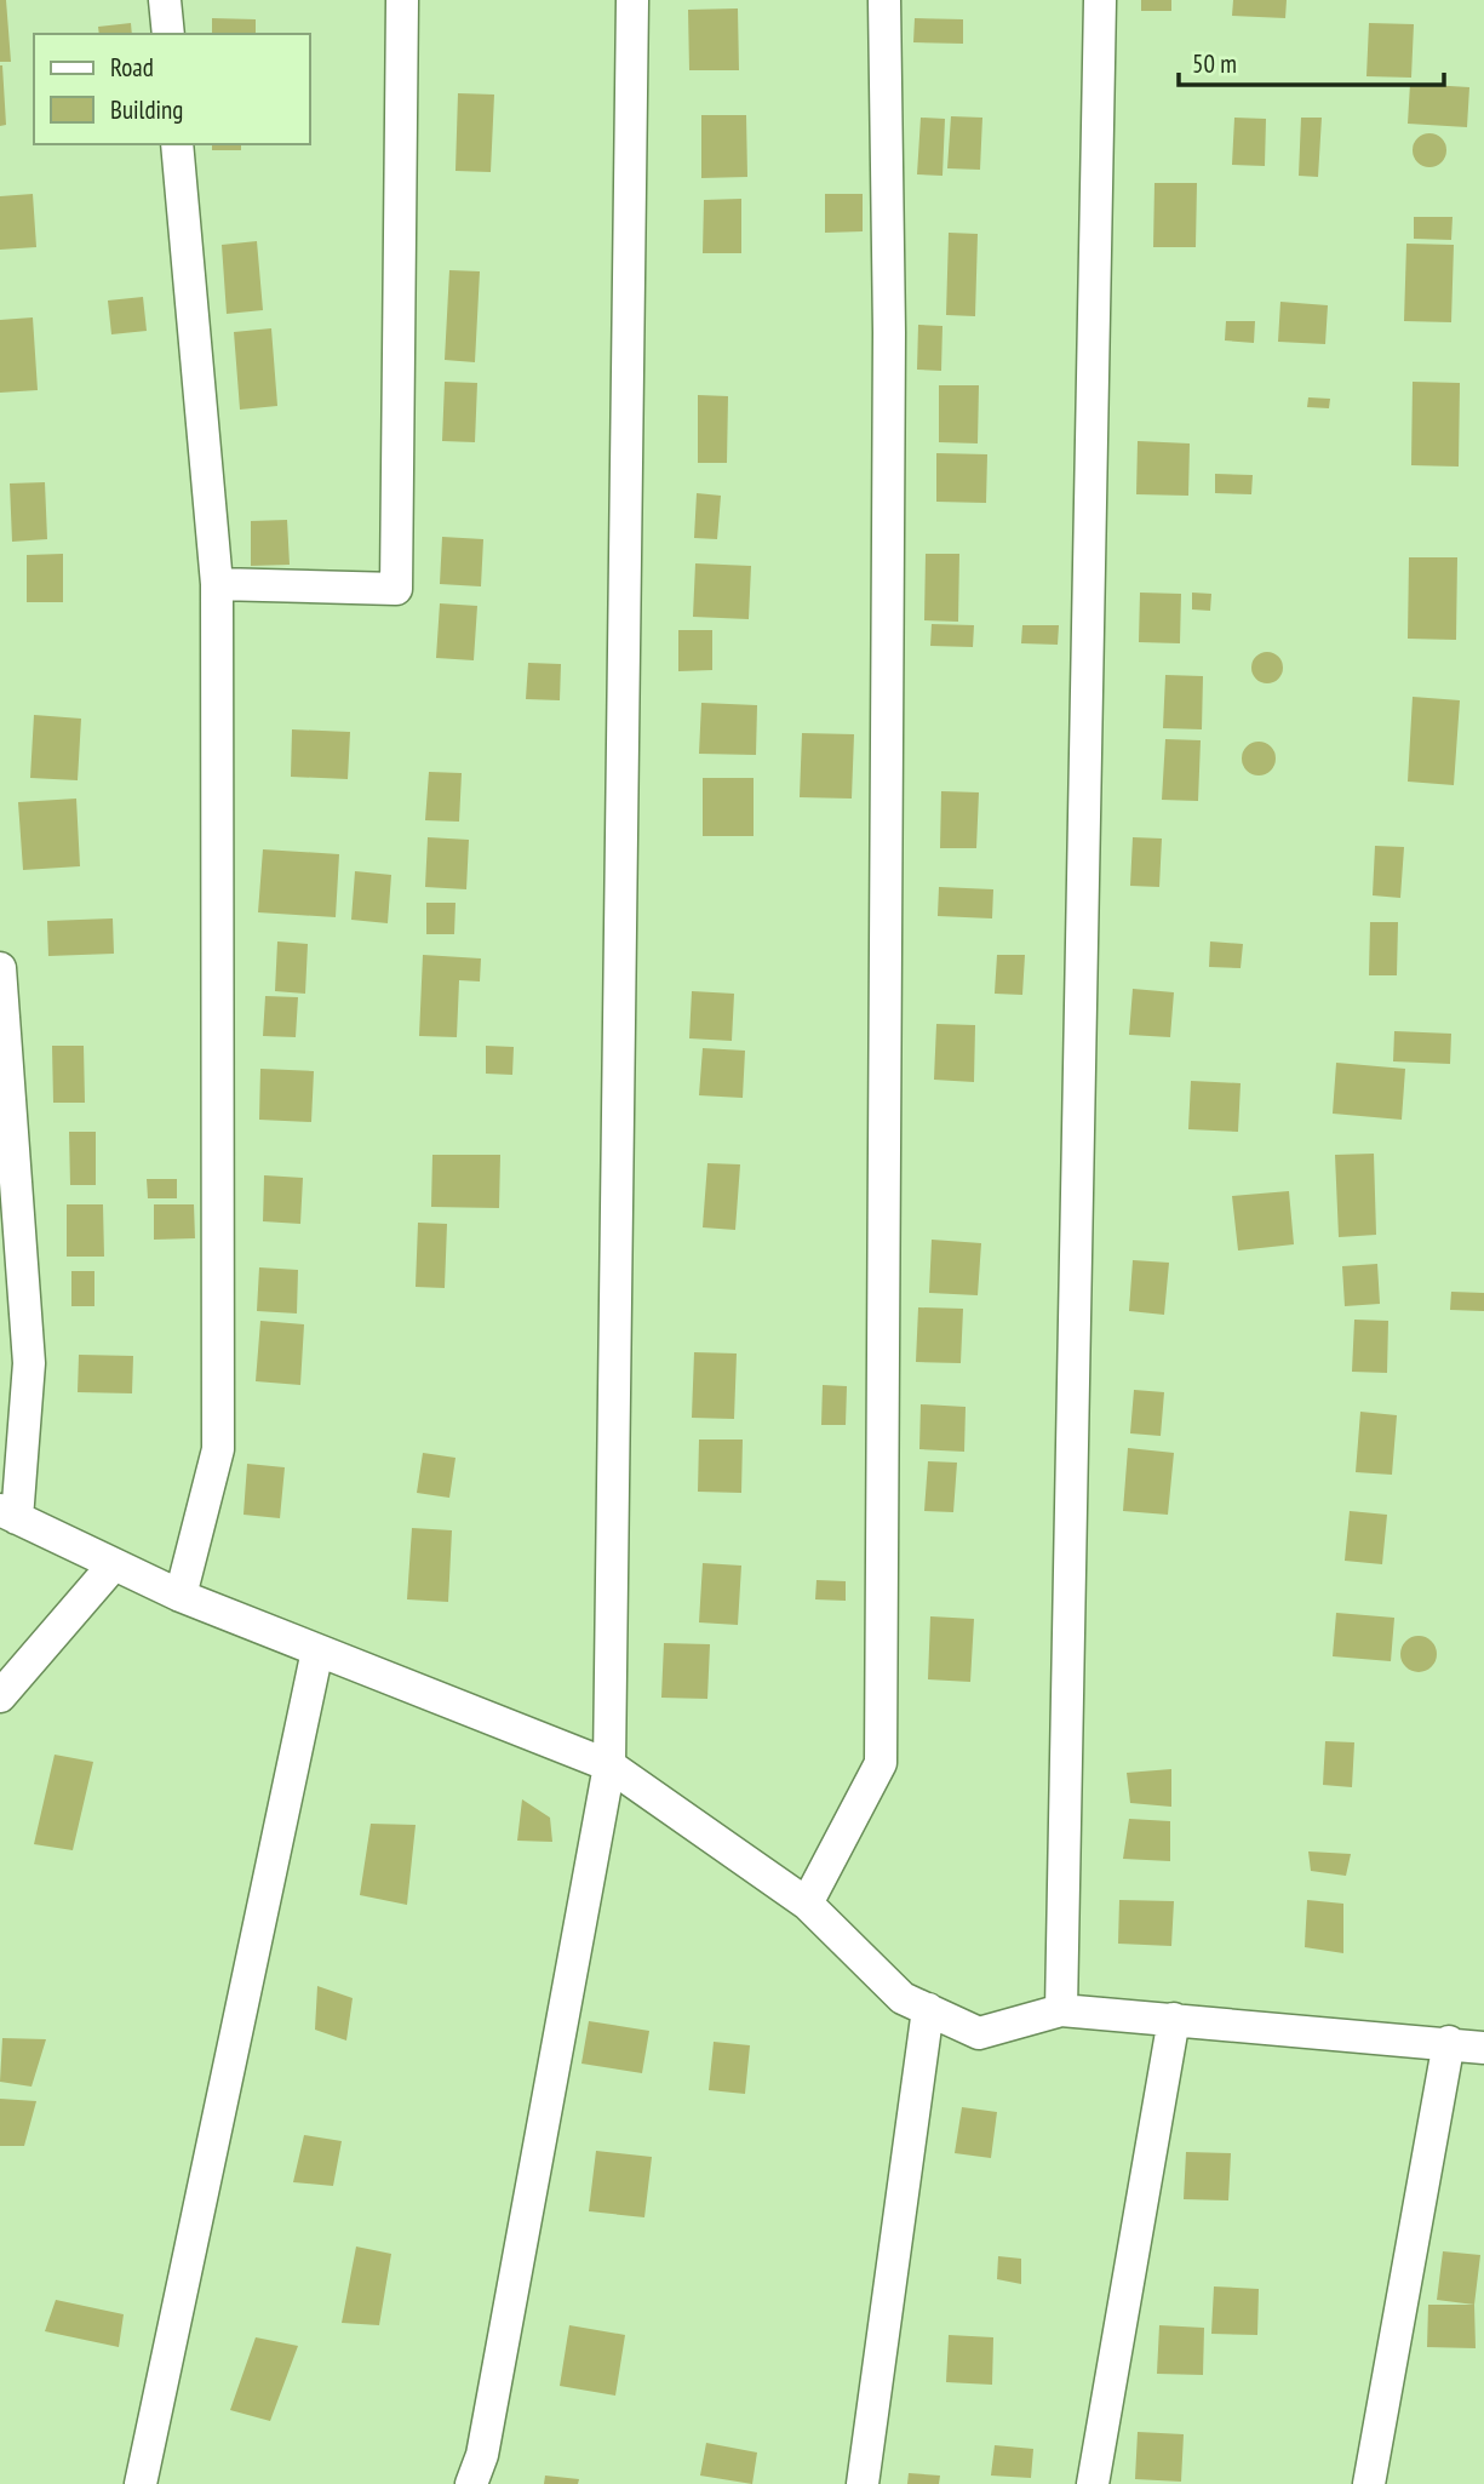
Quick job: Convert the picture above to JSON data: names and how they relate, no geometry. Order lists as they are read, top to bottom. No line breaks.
{"legend":["Road","Building"],"scale_bar":"50 m"}
